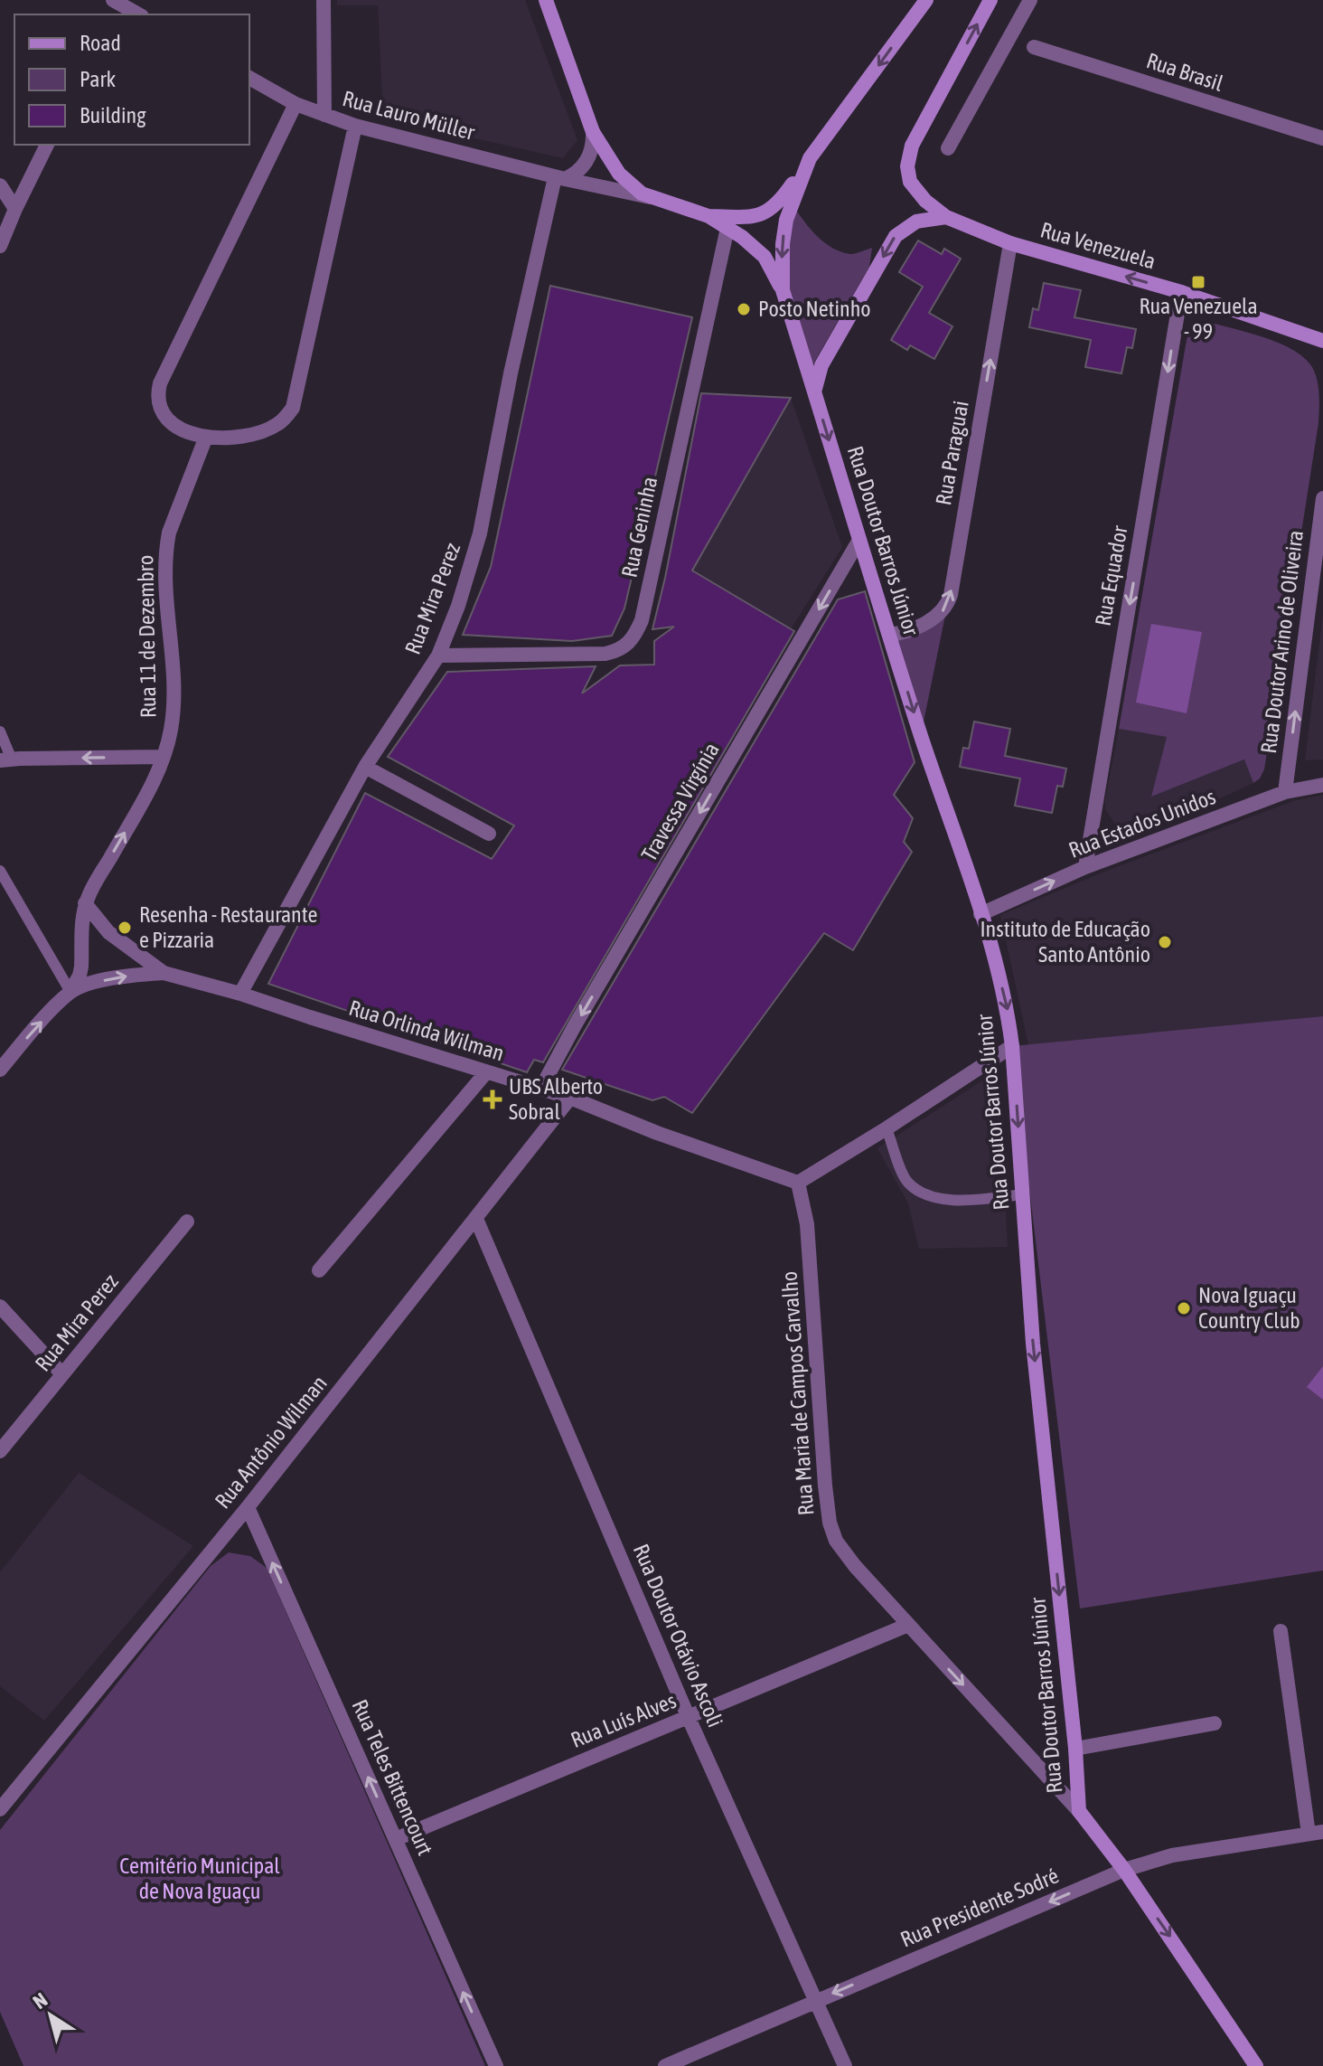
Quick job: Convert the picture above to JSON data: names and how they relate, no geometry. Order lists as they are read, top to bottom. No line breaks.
{"streets":{"main road":["Rua Lauro Müller","Rua Venezuela","Rua Doutor Barros Júnior"],"street":["Rua Brasil","Rua Paraguai","Rua Geninha","Rua Equador","Rua Mira Perez","Rua 11 de Dezembro","Rua Doutor Arino de Oliveira","Travessa Virgínia","Rua Estados Unidos","Rua Orlinda Wilman","Rua Maria de Campos Carvalho","Rua Antônio Wilman","Rua Doutor Otávio Ascoli","Rua Luís Alves","Rua Teles Bittencourt","Rua Presidente Sodré"]},"crossings":[["Rua Lauro Müller","Rua Geninha"],["Rua Lauro Müller","Rua Doutor Barros Júnior"],["Rua Lauro Müller","Rua Mira Perez"],["Rua Venezuela","Rua Paraguai"],["Rua Venezuela","Rua Equador"],["Rua Paraguai","Rua Doutor Barros Júnior"],["Rua Geninha","Rua Mira Perez"],["Rua Doutor Barros Júnior","Travessa Virgínia"],["Rua Doutor Barros Júnior","Rua Estados Unidos"],["Rua Doutor Barros Júnior","Rua Maria de Campos Carvalho"],["Rua Doutor Barros Júnior","Rua Presidente Sodré"],["Rua Equador","Rua Estados Unidos"],["Rua Mira Perez","Rua Orlinda Wilman"],["Rua 11 de Dezembro","Rua Orlinda Wilman"],["Rua Doutor Arino de Oliveira","Rua Estados Unidos"],["Travessa Virgínia","Rua Orlinda Wilman"],["Rua Orlinda Wilman","Rua Maria de Campos Carvalho"],["Rua Orlinda Wilman","Rua Antônio Wilman"],["Rua Maria de Campos Carvalho","Rua Luís Alves"],["Rua Antônio Wilman","Rua Doutor Otávio Ascoli"],["Rua Antônio Wilman","Rua Teles Bittencourt"],["Rua Doutor Otávio Ascoli","Rua Luís Alves"],["Rua Doutor Otávio Ascoli","Rua Presidente Sodré"],["Rua Luís Alves","Rua Teles Bittencourt"]],"one_way":["Rua Paraguai","Rua Doutor Barros Júnior","Rua Equador","Rua Doutor Arino de Oliveira","Travessa Virgínia","Rua Teles Bittencourt","Rua Presidente Sodré"],"parks":["Cemitério Municipal de Nova Iguaçu"],"places":{"transit":["Rua Venezuela - 99"],"other":["Posto Netinho","Resenha - Restaurante e Pizzaria","Instituto de Educação Santo Antônio","Nova Iguaçu Country Club"],"health":["UBS Alberto Sobral"]},"legend":["Road","Park","Building"],"north":"top left"}
